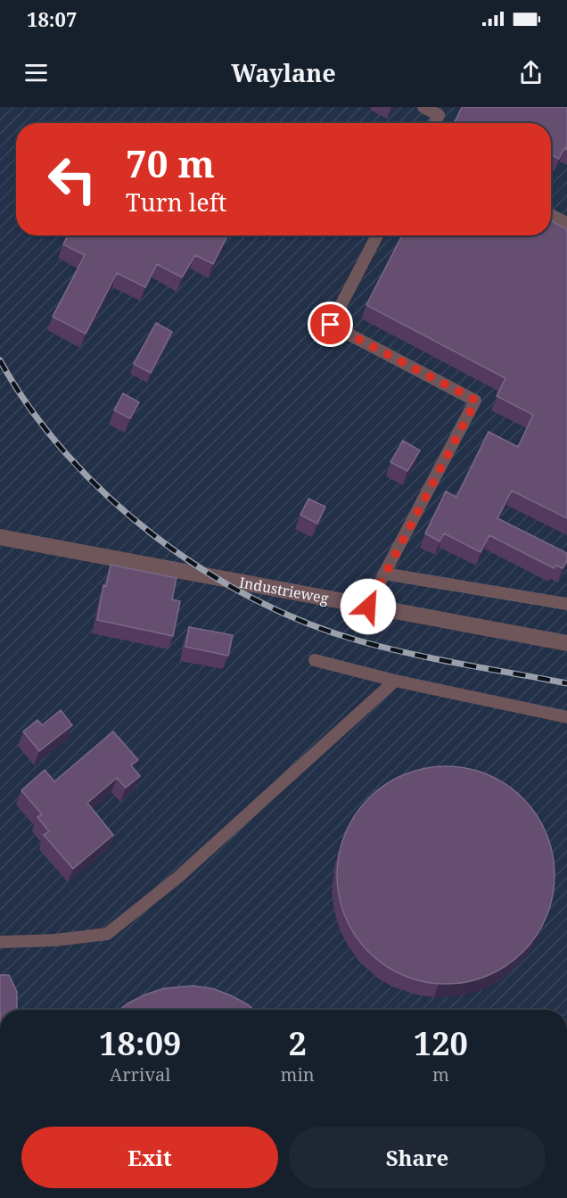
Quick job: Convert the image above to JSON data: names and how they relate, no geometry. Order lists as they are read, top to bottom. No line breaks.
{"streets":{"street":["Industrieweg"]},"page":{"status":"18:07","header":"Waylane","turn":["70 m","Turn left"],"eta":["18:09","Arrival","2","min","120","m"],"buttons":["Exit","Share"]}}
